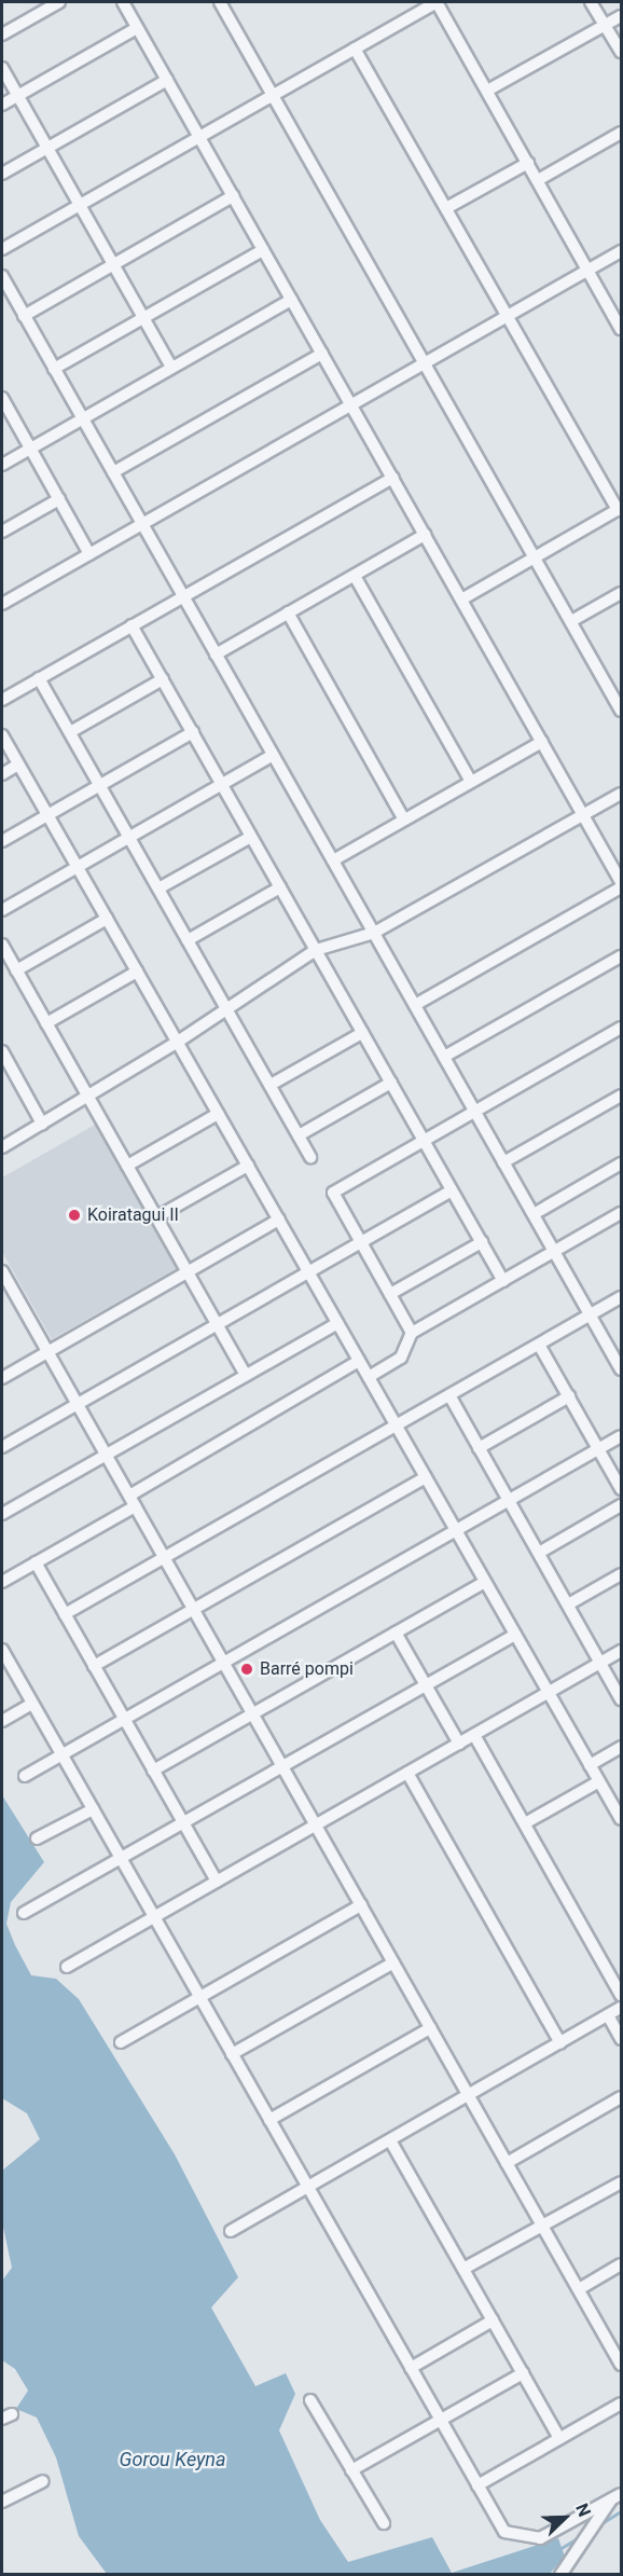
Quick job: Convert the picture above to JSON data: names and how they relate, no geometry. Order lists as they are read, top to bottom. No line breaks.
{"water":["Gorou Keyna"],"places":["Koiratagui II","Barré pompi"],"north":"top right"}
